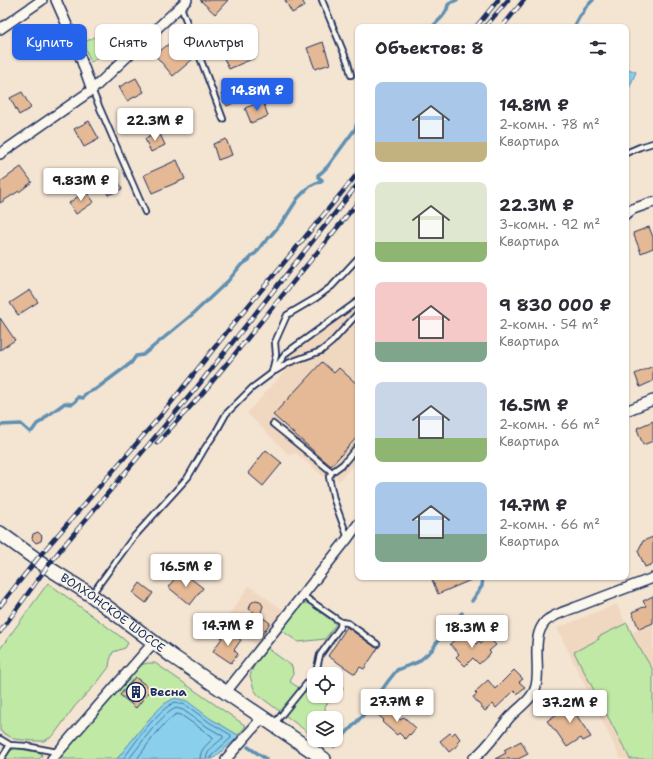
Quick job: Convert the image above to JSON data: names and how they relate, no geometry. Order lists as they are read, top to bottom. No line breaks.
{"streets":{"main road":["ВОЛХОНСКОЕ ШОССЕ"]},"places":{"building":["Весна"]},"page":{"chip":["Купить","Снять","Фильтры"],"heading":"Объектов: 8","list":[{"name":"14.8M ₽","note":"2-комн. · 78 m² · Квартира"},{"name":"22.3M ₽","note":"3-комн. · 92 m² · Квартира"},{"name":"9 830 000 ₽","note":"2-комн. · 54 m² · Квартира"},{"name":"16.5M ₽","note":"2-комн. · 66 m² · Квартира"},{"name":"14.7M ₽","note":"2-комн. · 66 m² · Квартира"}],"price":["14.8M ₽","22.3M ₽","9.83M ₽","16.5M ₽","14.7M ₽","18.3M ₽","27.7M ₽","37.2M ₽"]}}
